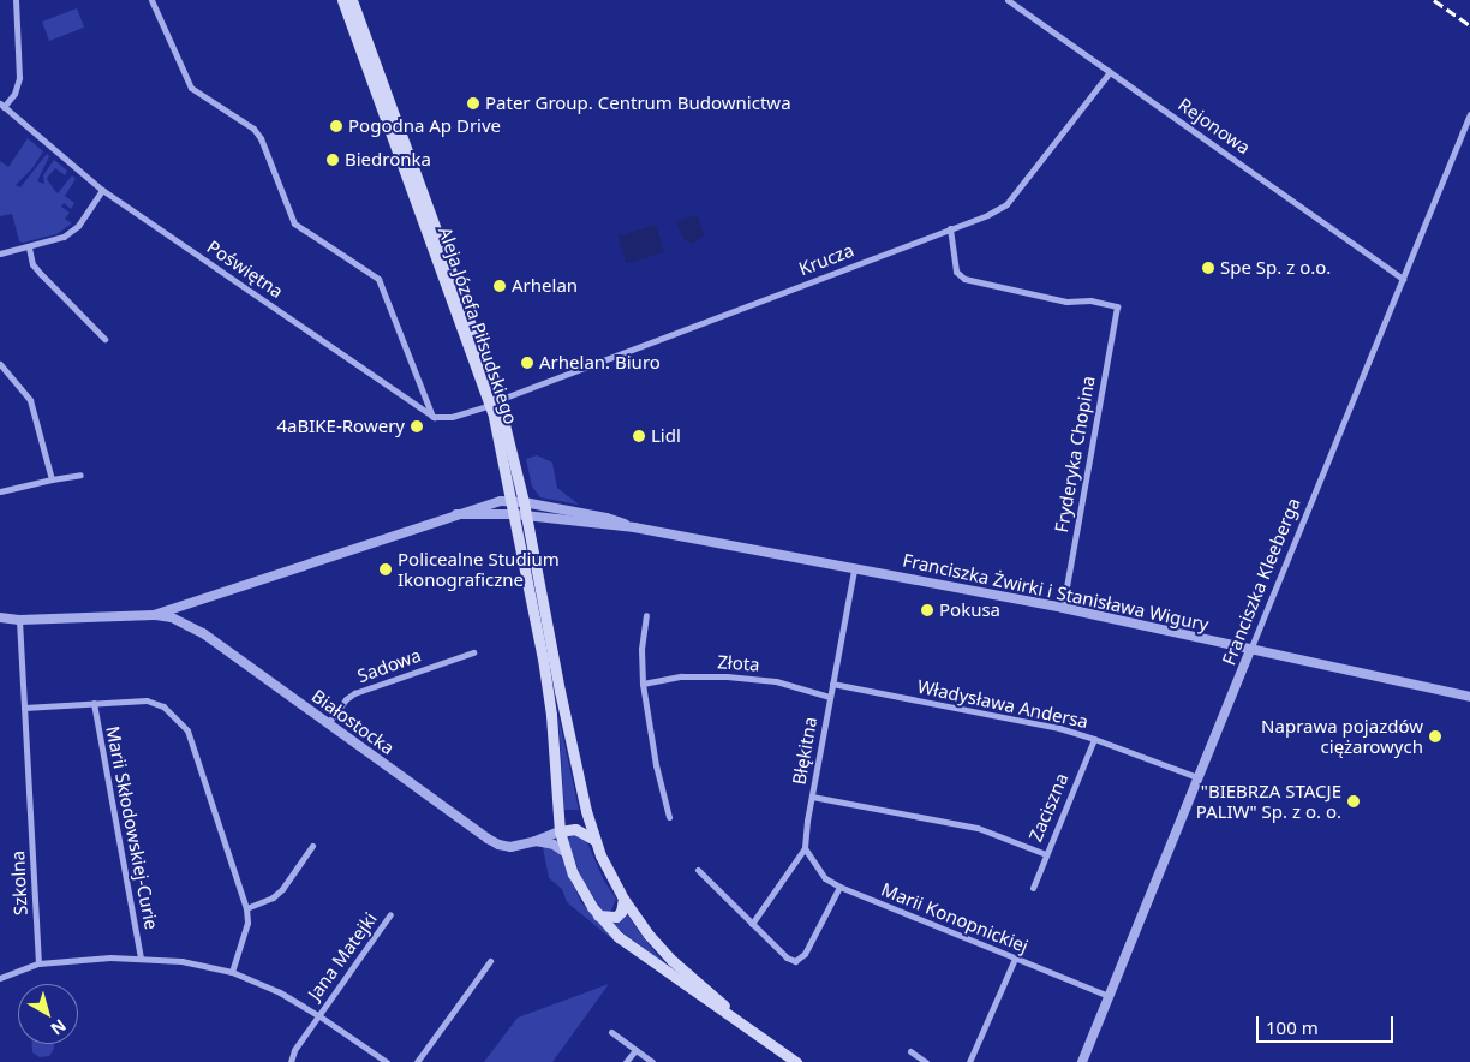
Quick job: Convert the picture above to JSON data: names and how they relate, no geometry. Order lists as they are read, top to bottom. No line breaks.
{"streets":{"main road":["Aleja Józefa Piłsudskiego"],"street":["Rejonowa","Krucza","Poświętna","Fryderyka Chopina","Franciszka Kleeberga","Franciszka Żwirki i Stanisława Wigury","Złota","Sadowa","Władysława Andersa","Białostocka","Błękitna","Zaciszna","Marii Skłodowskiej-Curie","Szkolna","Marii Konopnickiej","Jana Matejki"]},"crossings":[["Rejonowa","Krucza"],["Rejonowa","Franciszka Kleeberga"],["Krucza","Aleja Józefa Piłsudskiego"],["Krucza","Fryderyka Chopina"],["Aleja Józefa Piłsudskiego","Franciszka Żwirki i Stanisława Wigury"],["Aleja Józefa Piłsudskiego","Białostocka"],["Fryderyka Chopina","Franciszka Żwirki i Stanisława Wigury"],["Franciszka Kleeberga","Franciszka Żwirki i Stanisława Wigury"],["Franciszka Kleeberga","Władysława Andersa"],["Franciszka Kleeberga","Marii Konopnickiej"],["Franciszka Żwirki i Stanisława Wigury","Białostocka"],["Franciszka Żwirki i Stanisława Wigury","Błękitna"],["Franciszka Żwirki i Stanisława Wigury","Szkolna"],["Złota","Błękitna"],["Sadowa","Białostocka"],["Władysława Andersa","Błękitna"],["Władysława Andersa","Zaciszna"],["Błękitna","Marii Konopnickiej"]],"places":["Pater Group. Centrum Budownictwa","Pogodna Ap Drive","Biedronka","Spe Sp. z o.o.","Arhelan","Arhelan. Biuro","4aBIKE-Rowery","Lidl","Policealne Studium Ikonograficzne","Pokusa","Naprawa pojazdów ciężarowych","\"BIEBRZA STACJE PALIW\" Sp. z o. o."],"scale_bar":"100 m","north":"bottom right"}
